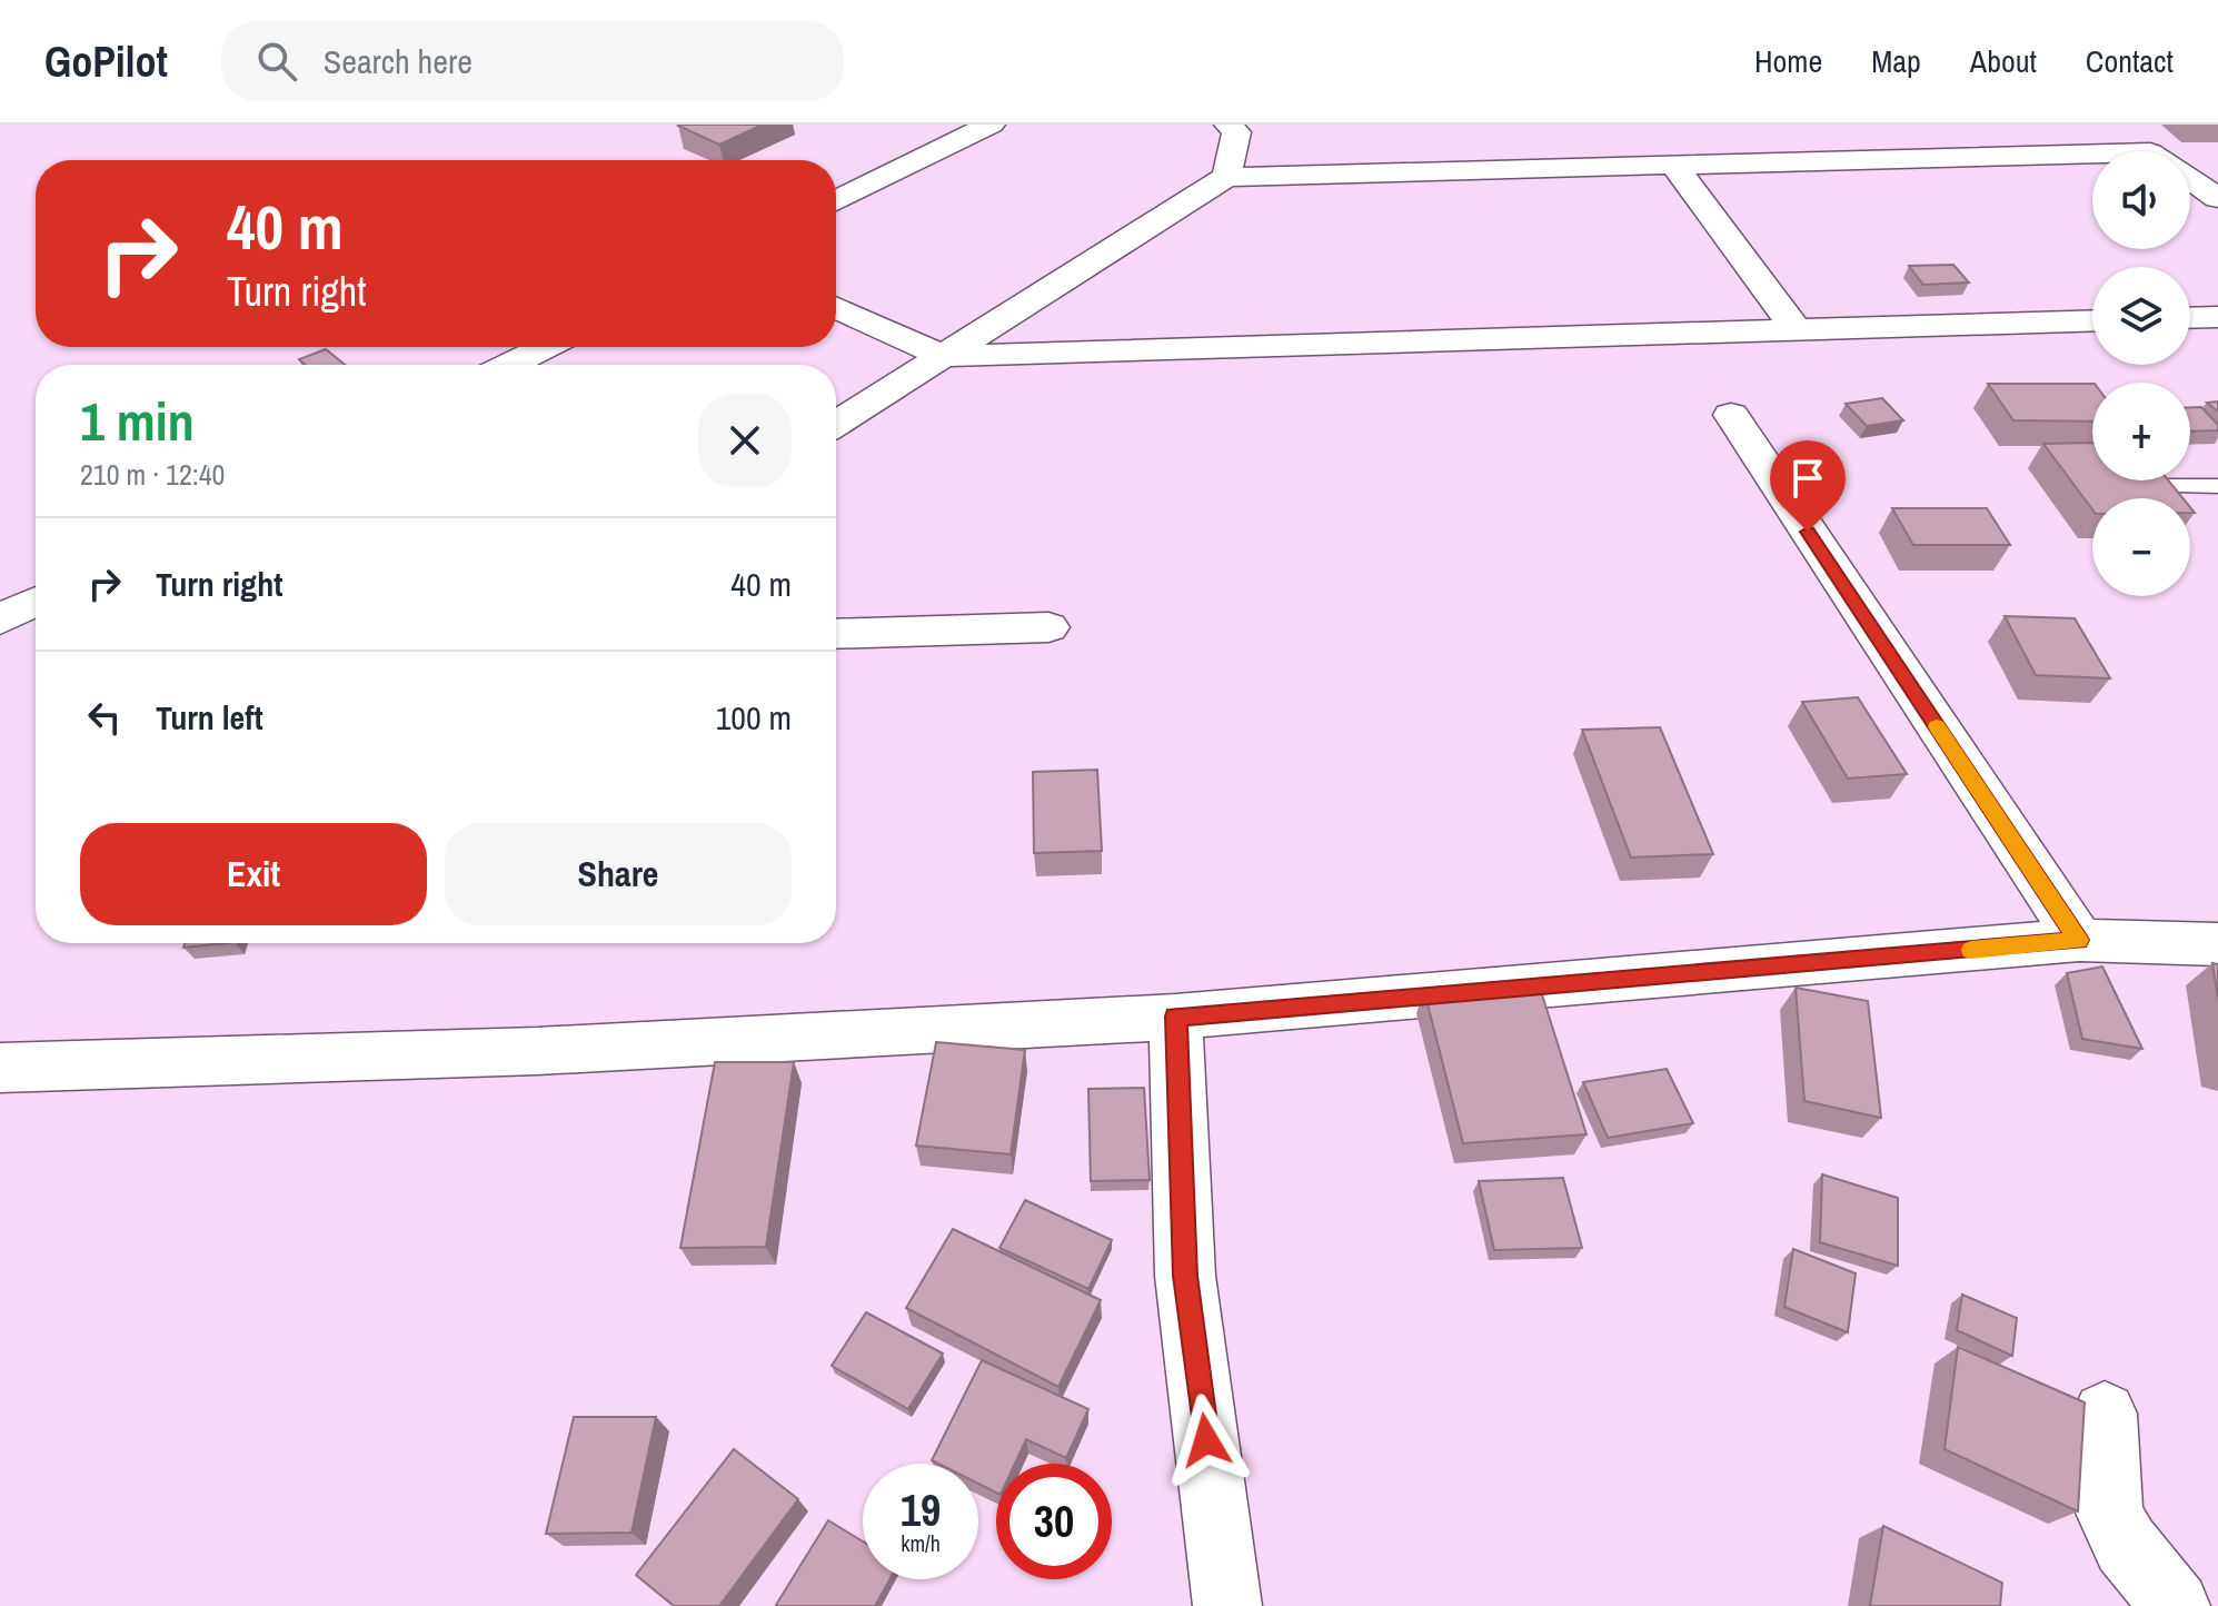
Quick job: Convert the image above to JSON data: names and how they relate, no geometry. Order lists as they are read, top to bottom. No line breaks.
{"page":{"header":"GoPilot","search":"Search here","nav":["Home","Map","About","Contact"],"map_buttons":["+","−"],"turn":["40 m","Turn right"],"heading":["1 min","210 m · 12:40"],"list":[{"name":"Turn right","value":"40 m"},{"name":"Turn left","value":"100 m"}],"buttons":["Exit","Share"],"speed":"19 km/h","limit":"30"}}
